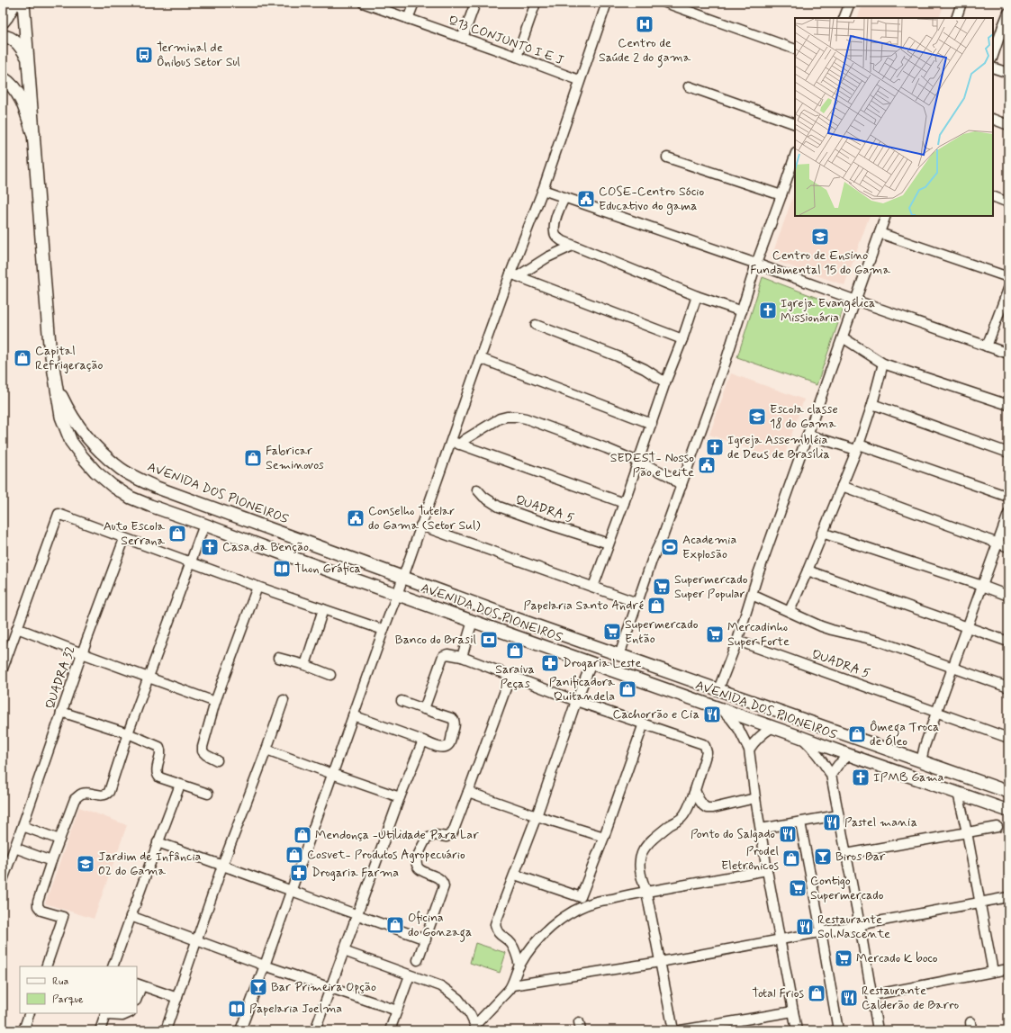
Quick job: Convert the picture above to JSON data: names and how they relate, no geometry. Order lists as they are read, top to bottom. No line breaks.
{"streets":{"main road":["AVENIDA DOS PIONEIROS"],"street":["Q13 CONJUNTO I E J","QUADRA 5","QUADRA 32"]},"places":{"hospital":["Centro de Saúde 2 do gama"],"bus stop":["Terminal de Ônibus Setor Sul"],"public building":["COSE-Centro Sócio Educativo do gama","SEDEST- Nosso Pão e Leite","Conselho Tutelar do Gama (Setor Sul)"],"school or university":["Centro de Ensino Fundamental 15 do Gama","Escola classe 18 do Gama","Jardim de Infância 02 do Gama"],"church":["Igreja Evangélica Missionária","Igreja Assembléia de Deus de Brasília","Casa da Benção","IPMB Gama"],"shop":["Capital Refrigeração","Fabricar Seminovos","Auto Escola Serrana","Papelaria Santo André","Saraiva Peças","Panificadora Quitandela","Ômega Troca de Óleo","Mendonça -Utilidade Para Lar","Cosvet- Produtos Agropecuário","Prodel Eletrônicos","Oficina do Gonzaga","Total Frios"],"sports":["Academia Explosão"],"library":["Thon Gráfica","Papelaria Joelma"],"supermarket":["Supermercado Super Popular","Supermercado Então","Mercadinho Super Forte","Contigo Supermercado","Mercado K boco"],"bank":["Banco do Brasil"],"pharmacy":["Drogaria Leste","Drogaria Farma"],"restaurant":["Cachorrão e Cia","Pastel mania","Ponto do Salgado","Restaurante Sol Nascente","Restaurante Calderão de Barro"],"bar":["Biros Bar","Bar Primeira Opção"]},"legend":["Rua","Parque"]}
